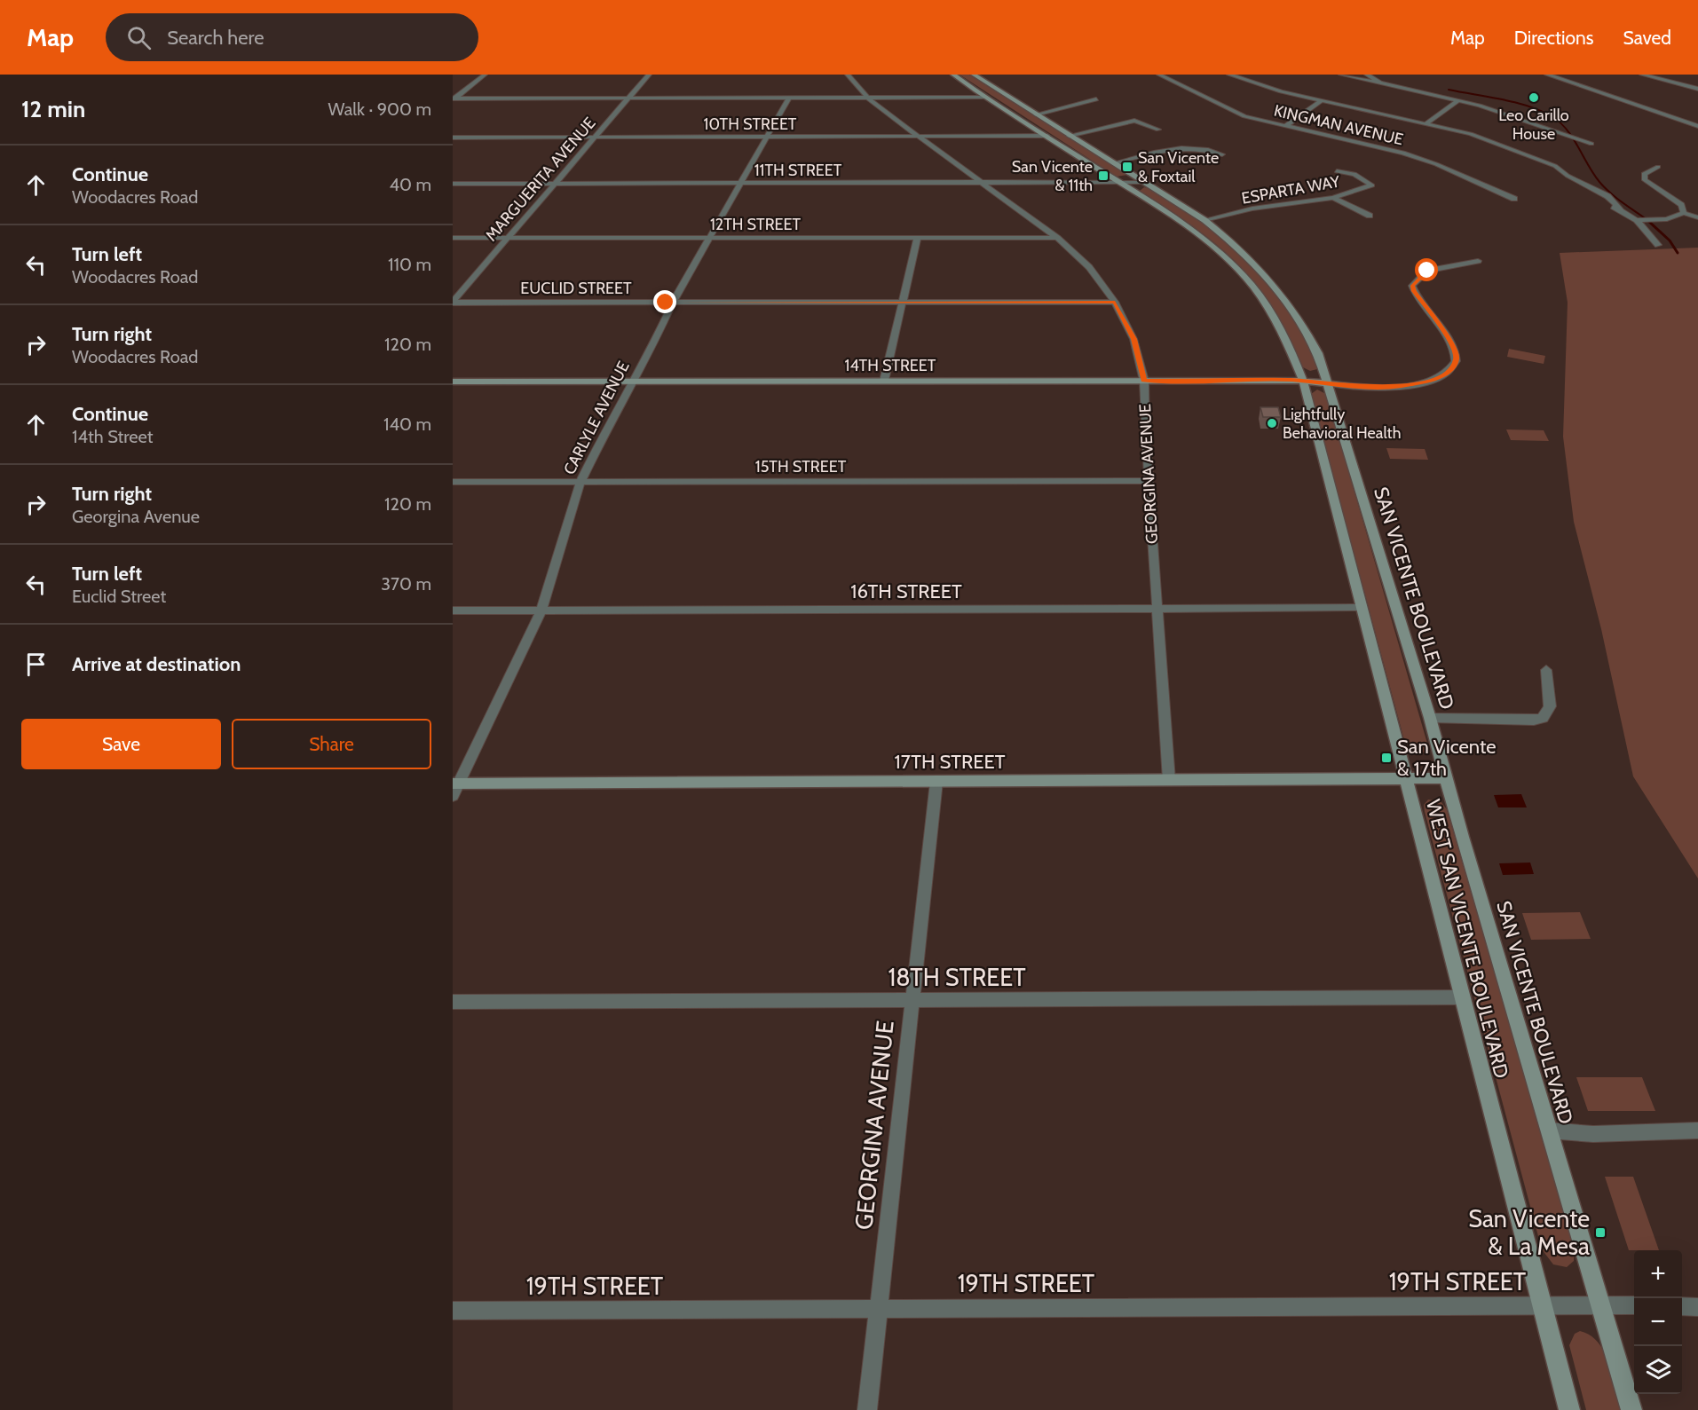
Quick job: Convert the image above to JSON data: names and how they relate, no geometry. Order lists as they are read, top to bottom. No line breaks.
{"streets":{"main road":["14TH STREET","SAN VICENTE BOULEVARD","17TH STREET","WEST SAN VICENTE BOULEVARD"],"street":["10TH STREET","KINGMAN AVENUE","11TH STREET","MARGUERITA AVENUE","ESPARTA WAY","12TH STREET","EUCLID STREET","CARLYLE AVENUE","15TH STREET","GEORGINA AVENUE","16TH STREET","18TH STREET","19TH STREET"]},"crossings":[["10TH STREET","MARGUERITA AVENUE"],["10TH STREET","CARLYLE AVENUE"],["10TH STREET","GEORGINA AVENUE"],["10TH STREET","WEST SAN VICENTE BOULEVARD"],["11TH STREET","MARGUERITA AVENUE"],["11TH STREET","CARLYLE AVENUE"],["11TH STREET","GEORGINA AVENUE"],["11TH STREET","SAN VICENTE BOULEVARD"],["11TH STREET","WEST SAN VICENTE BOULEVARD"],["MARGUERITA AVENUE","12TH STREET"],["MARGUERITA AVENUE","EUCLID STREET"],["ESPARTA WAY","SAN VICENTE BOULEVARD"],["12TH STREET","CARLYLE AVENUE"],["12TH STREET","GEORGINA AVENUE"],["EUCLID STREET","CARLYLE AVENUE"],["EUCLID STREET","GEORGINA AVENUE"],["14TH STREET","CARLYLE AVENUE"],["14TH STREET","GEORGINA AVENUE"],["14TH STREET","SAN VICENTE BOULEVARD"],["14TH STREET","WEST SAN VICENTE BOULEVARD"],["CARLYLE AVENUE","15TH STREET"],["CARLYLE AVENUE","16TH STREET"],["CARLYLE AVENUE","17TH STREET"],["15TH STREET","GEORGINA AVENUE"],["GEORGINA AVENUE","16TH STREET"],["GEORGINA AVENUE","17TH STREET"],["GEORGINA AVENUE","18TH STREET"],["GEORGINA AVENUE","19TH STREET"],["16TH STREET","WEST SAN VICENTE BOULEVARD"],["SAN VICENTE BOULEVARD","17TH STREET"],["SAN VICENTE BOULEVARD","19TH STREET"],["17TH STREET","WEST SAN VICENTE BOULEVARD"],["WEST SAN VICENTE BOULEVARD","18TH STREET"],["WEST SAN VICENTE BOULEVARD","19TH STREET"]],"places":{"other":["Leo Carillo House","Lightfully Behavioral Health"],"transit":["San Vicente & Foxtail","San Vicente & 11th","San Vicente & 17th","San Vicente & La Mesa"]},"page":{"header":"Map","search":"Search here","nav":["Map","Directions","Saved"],"heading":["12 min","Walk · 900 m"],"list":[["Continue","Woodacres Road","40 m"],["Turn left","Woodacres Road","110 m"],["Turn right","Woodacres Road","120 m"],["Continue","14th Street","140 m"],["Turn right","Georgina Avenue","120 m"],["Turn left","Euclid Street","370 m"],"Arrive at destination"],"buttons":["Save","Share"],"map_buttons":["+","−"]}}
